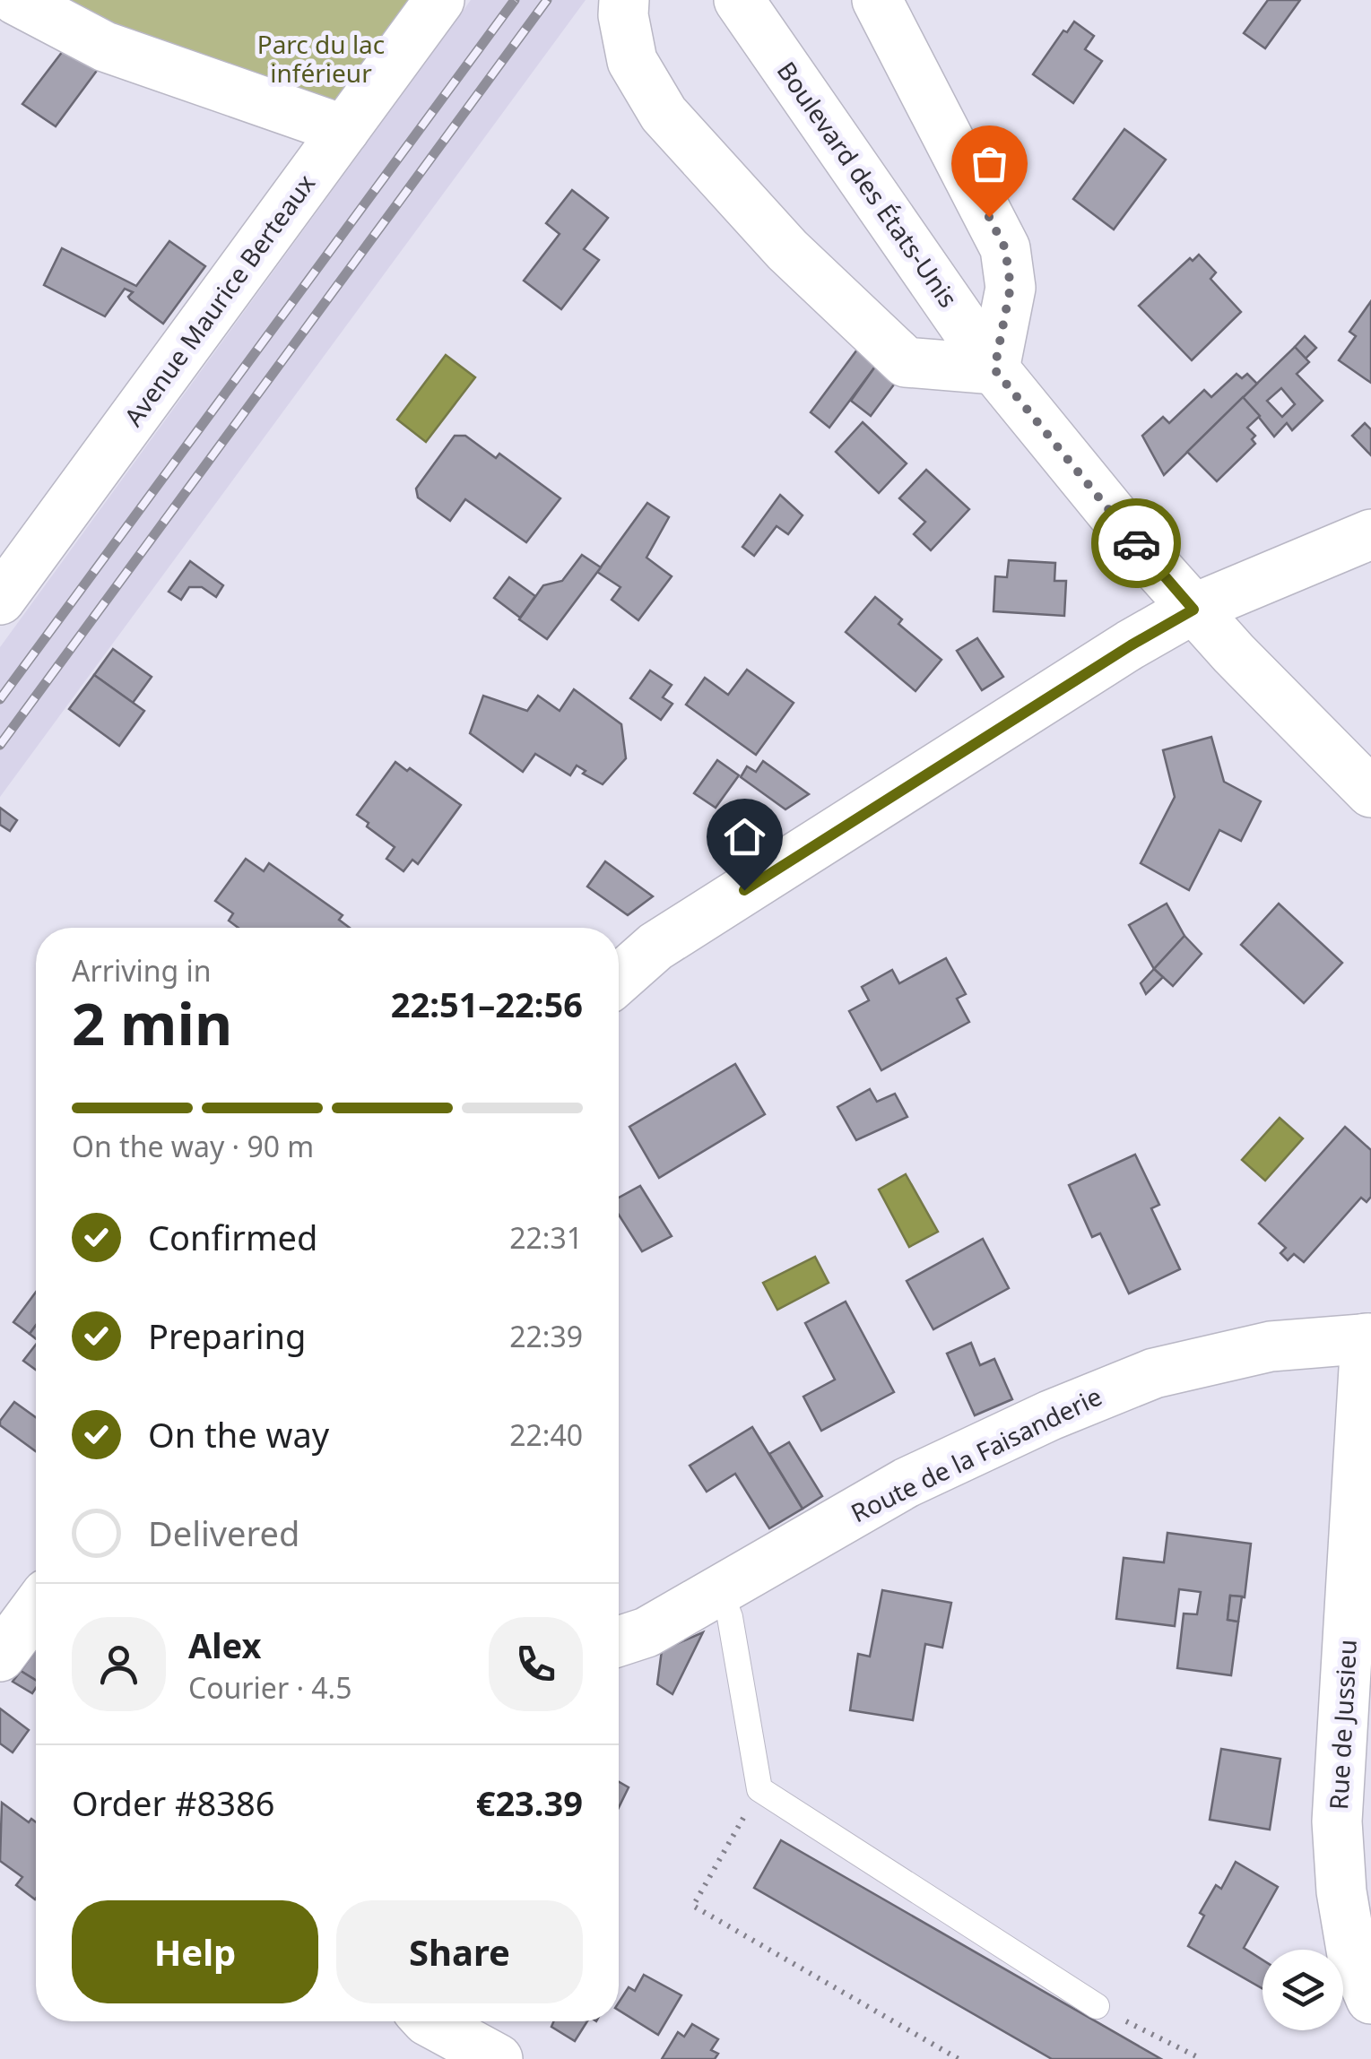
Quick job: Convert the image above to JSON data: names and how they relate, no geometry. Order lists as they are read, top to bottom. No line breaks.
{"streets":{"street":["Boulevard des États-Unis","Avenue Maurice Berteaux","Route de la Faisanderie","Rue de Jussieu"]},"crossings":[["Route de la Faisanderie","Rue de Jussieu"]],"parks":["Parc du lac inférieur"],"page":{"heading":["2 min","Arriving in","22:51–22:56"],"panel":["Alex","Courier · 4.5","Order #8386","€23.39"],"bar":"On the way · 90 m","list":[["Confirmed","22:31"],["Preparing","22:39"],["On the way","22:40"],"Delivered"],"buttons":["Help","Share"]}}
